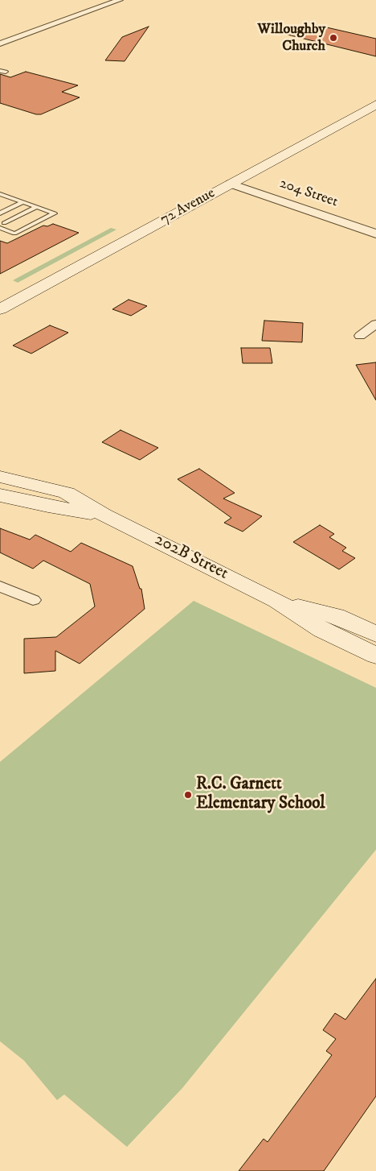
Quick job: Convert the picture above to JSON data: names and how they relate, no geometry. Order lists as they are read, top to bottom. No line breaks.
{"streets":{"main road":["72 Avenue","202B Street"],"street":["204 Street"]},"crossings":[["204 Street","72 Avenue"]],"places":["Willoughby Church","R.C. Garnett Elementary School"]}
